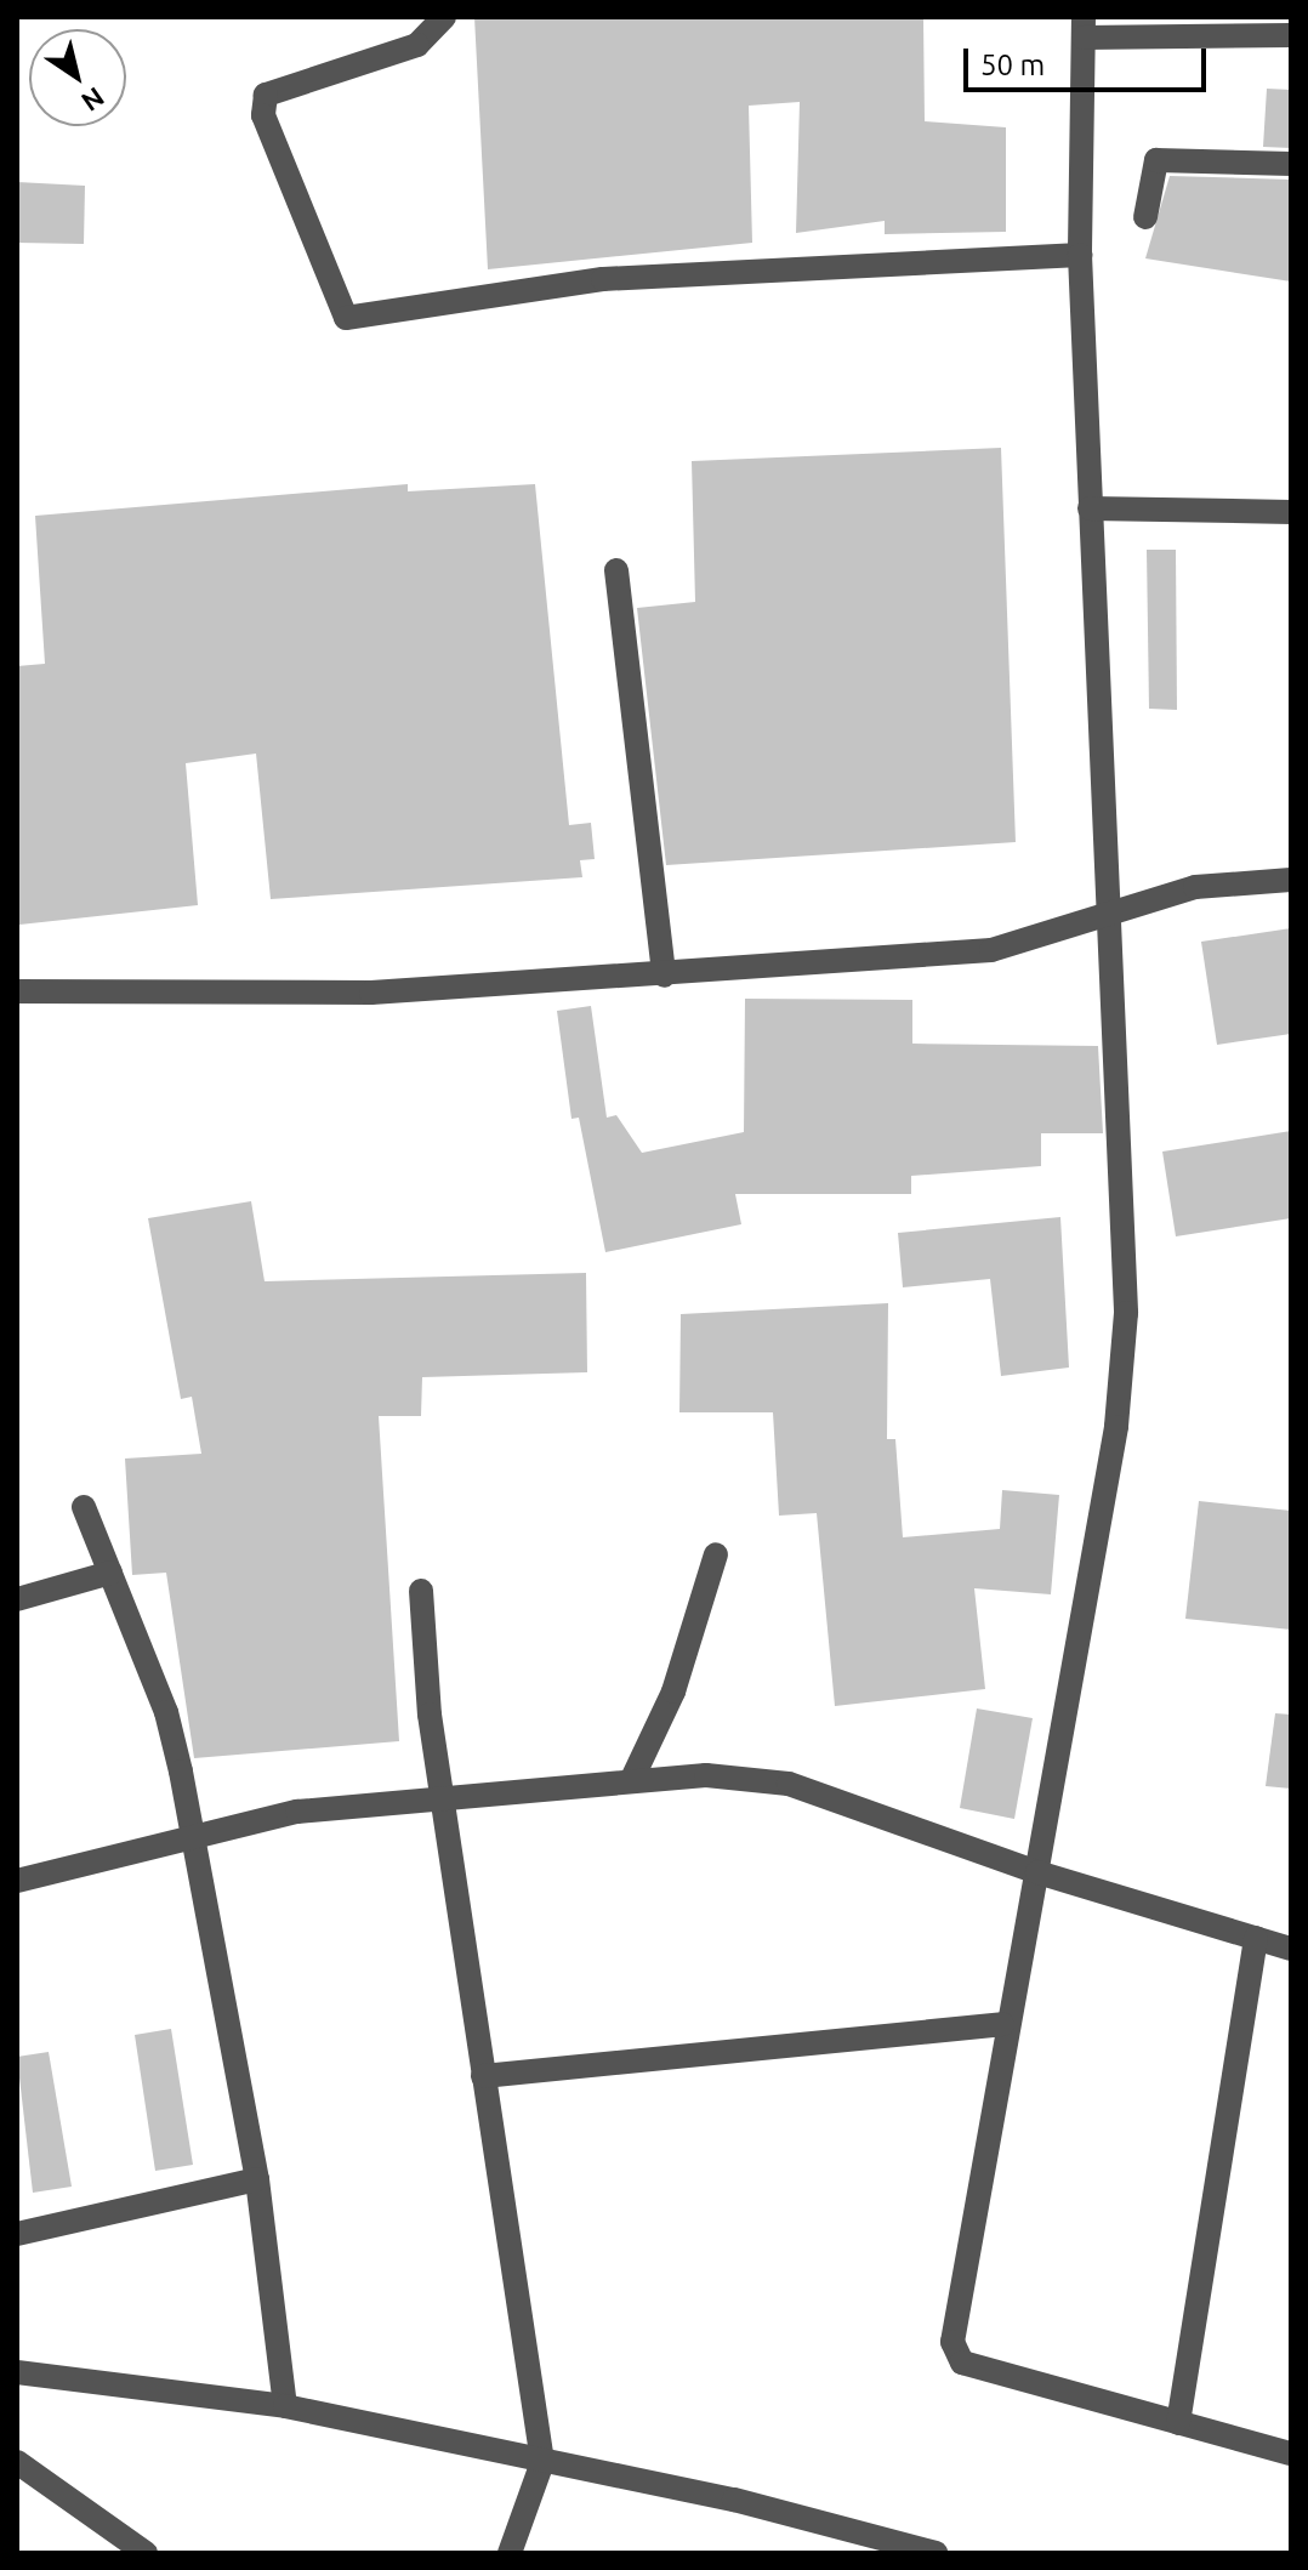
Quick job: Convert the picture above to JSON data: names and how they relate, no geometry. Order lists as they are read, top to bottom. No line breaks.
{"scale_bar":"50 m","north":"bottom right"}
